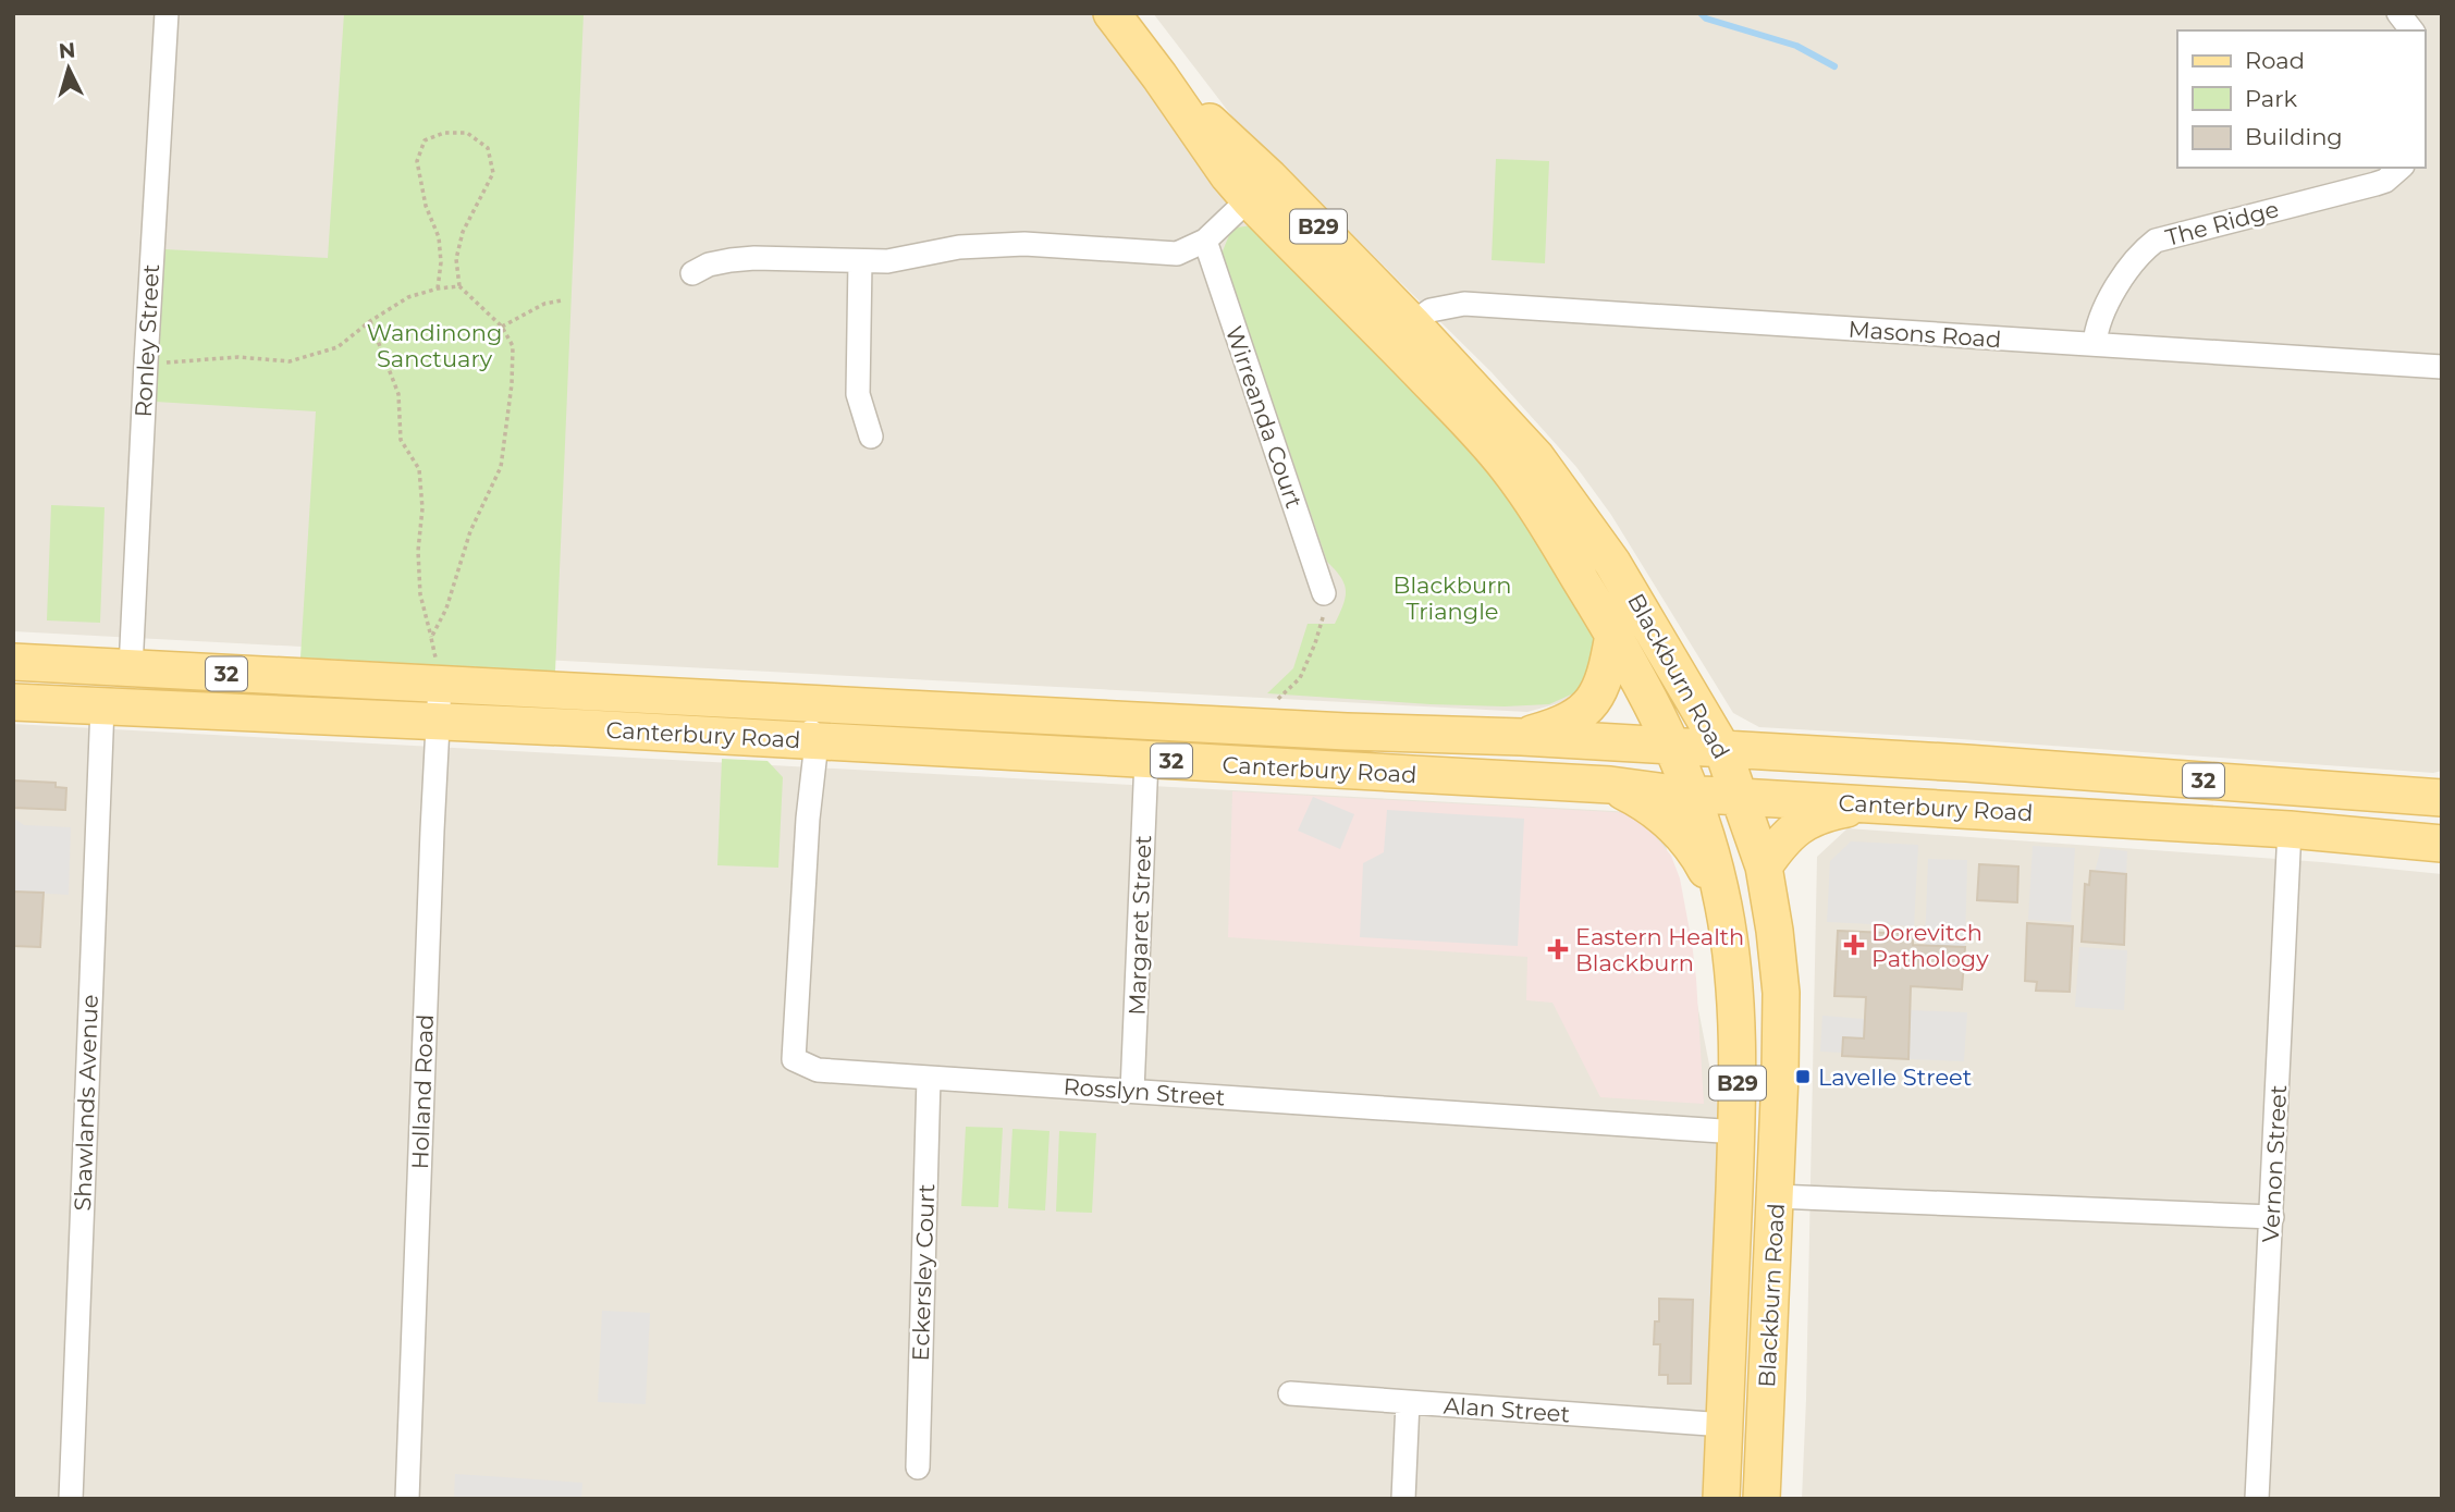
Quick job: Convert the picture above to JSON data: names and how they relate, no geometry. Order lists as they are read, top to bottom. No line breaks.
{"streets":{"main road":["B29","32","Blackburn Road","Canterbury Road"],"street":["The Ridge","Masons Road","Ronley Street","Wirreanda Court","Margaret Street","Holland Road","Rosslyn Street","Shawlands Avenue","Vernon Street","Eckersley Court","Alan Street"]},"crossings":[["The Ridge","Masons Road"],["Masons Road","Blackburn Road"],["Ronley Street","Canterbury Road"],["Blackburn Road","Canterbury Road"],["Blackburn Road","Rosslyn Street"],["Blackburn Road","Alan Street"],["Canterbury Road","Margaret Street"],["Canterbury Road","Holland Road"],["Canterbury Road","Rosslyn Street"],["Canterbury Road","Shawlands Avenue"],["Canterbury Road","Vernon Street"],["Margaret Street","Rosslyn Street"],["Rosslyn Street","Eckersley Court"]],"parks":["Wandinong Sanctuary","Blackburn Triangle"],"places":{"health":["Dorevitch Pathology","Eastern Health Blackburn"],"transit":["Lavelle Street"]},"legend":["Road","Park","Building"],"north":"top"}
